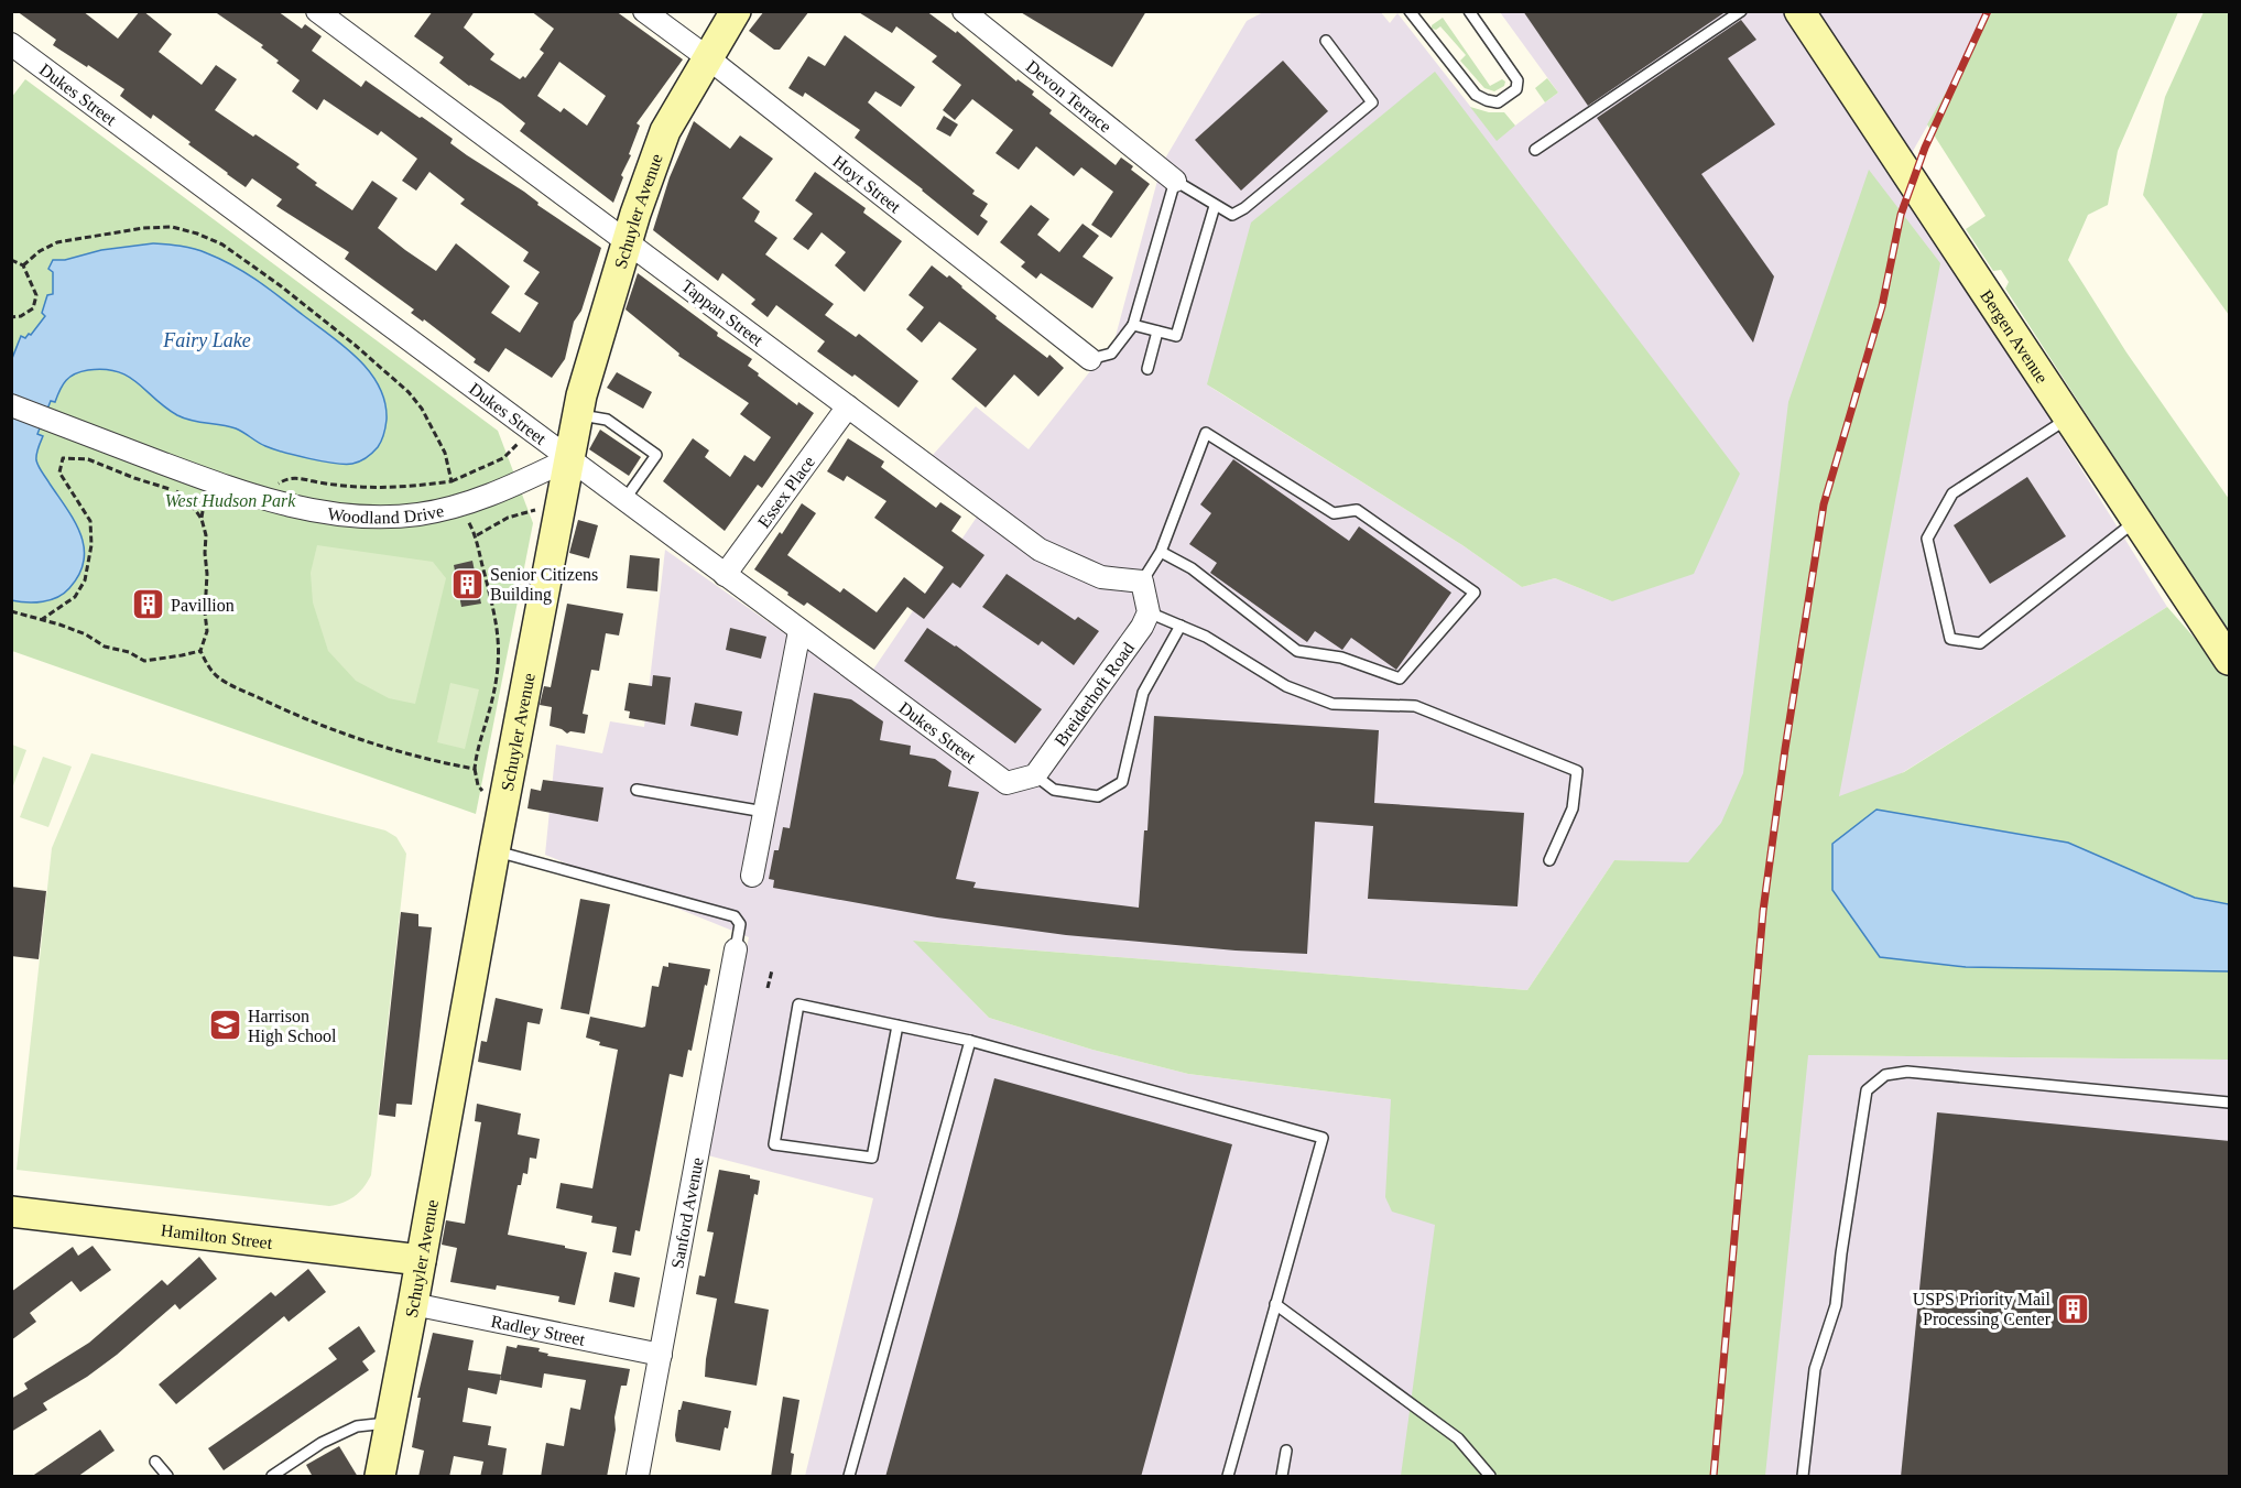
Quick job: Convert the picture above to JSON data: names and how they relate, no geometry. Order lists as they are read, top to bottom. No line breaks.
{"streets":{"main road":["Schuyler Avenue","Bergen Avenue","Hamilton Street"],"street":["Dukes Street","Devon Terrace","Hoyt Street","Tappan Street","Essex Place","Woodland Drive","Breiderhoft Road","Sanford Avenue","Radley Street"]},"crossings":[["Dukes Street","Schuyler Avenue"],["Dukes Street","Essex Place"],["Dukes Street","Woodland Drive"],["Dukes Street","Breiderhoft Road"],["Hoyt Street","Schuyler Avenue"],["Schuyler Avenue","Tappan Street"],["Schuyler Avenue","Woodland Drive"],["Schuyler Avenue","Hamilton Street"],["Schuyler Avenue","Radley Street"],["Tappan Street","Essex Place"],["Sanford Avenue","Radley Street"]],"water":["Fairy Lake"],"parks":["West Hudson Park"],"places":{"building":["Senior Citizens Building","Pavillion","USPS Priority Mail Processing Center"],"school or university":["Harrison High School"]}}
